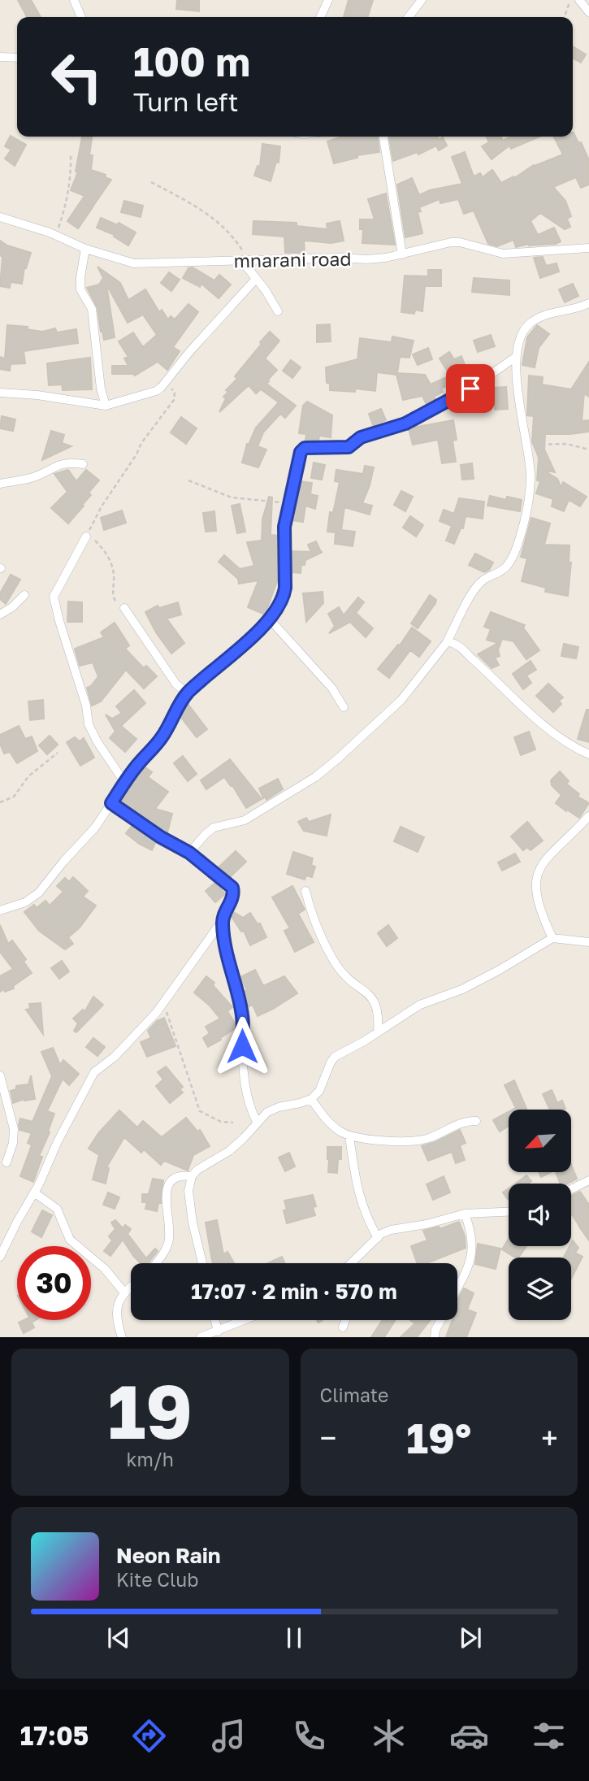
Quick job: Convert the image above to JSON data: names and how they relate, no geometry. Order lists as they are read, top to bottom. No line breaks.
{"streets":{"street":["mnarani road"]},"north":"bottom left","page":{"turn":["100 m","Turn left"],"limit":"30","trip":"17:07 · 2 min · 570 m","tile":[["19","km/h"],"Climate"],"heat":["−","19°","+"],"song":["Neon Rain","Kite Club"],"tabs":"17:05"}}
